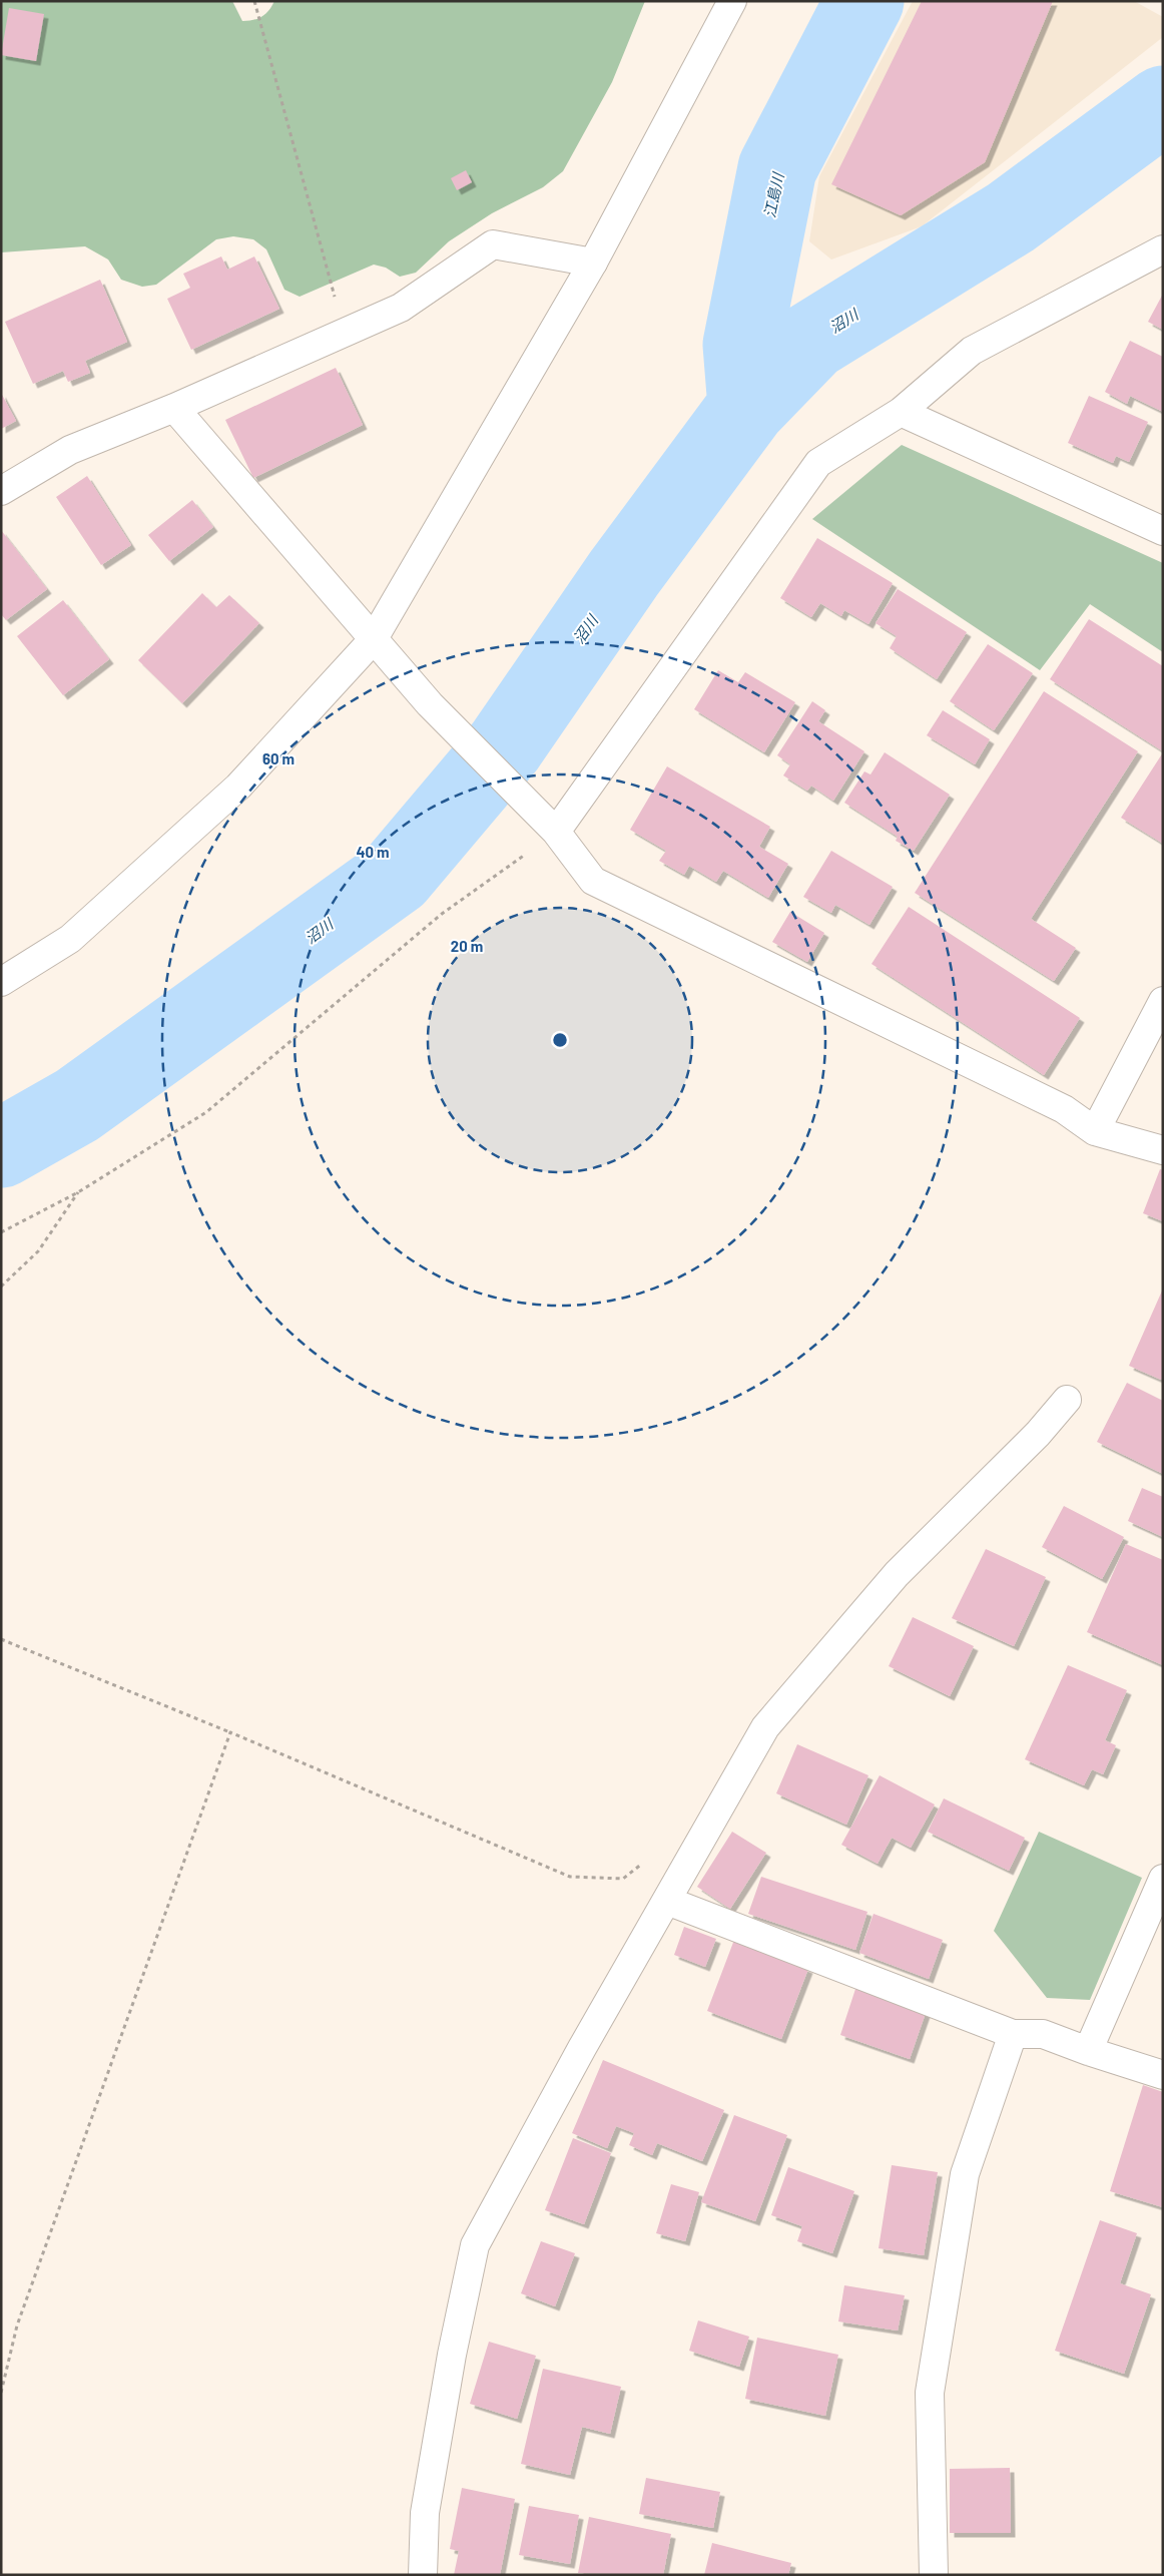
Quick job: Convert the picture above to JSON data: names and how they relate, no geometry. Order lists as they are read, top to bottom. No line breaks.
{"water":["江島川","沼川"],"rings":["60 m","40 m","20 m"]}
